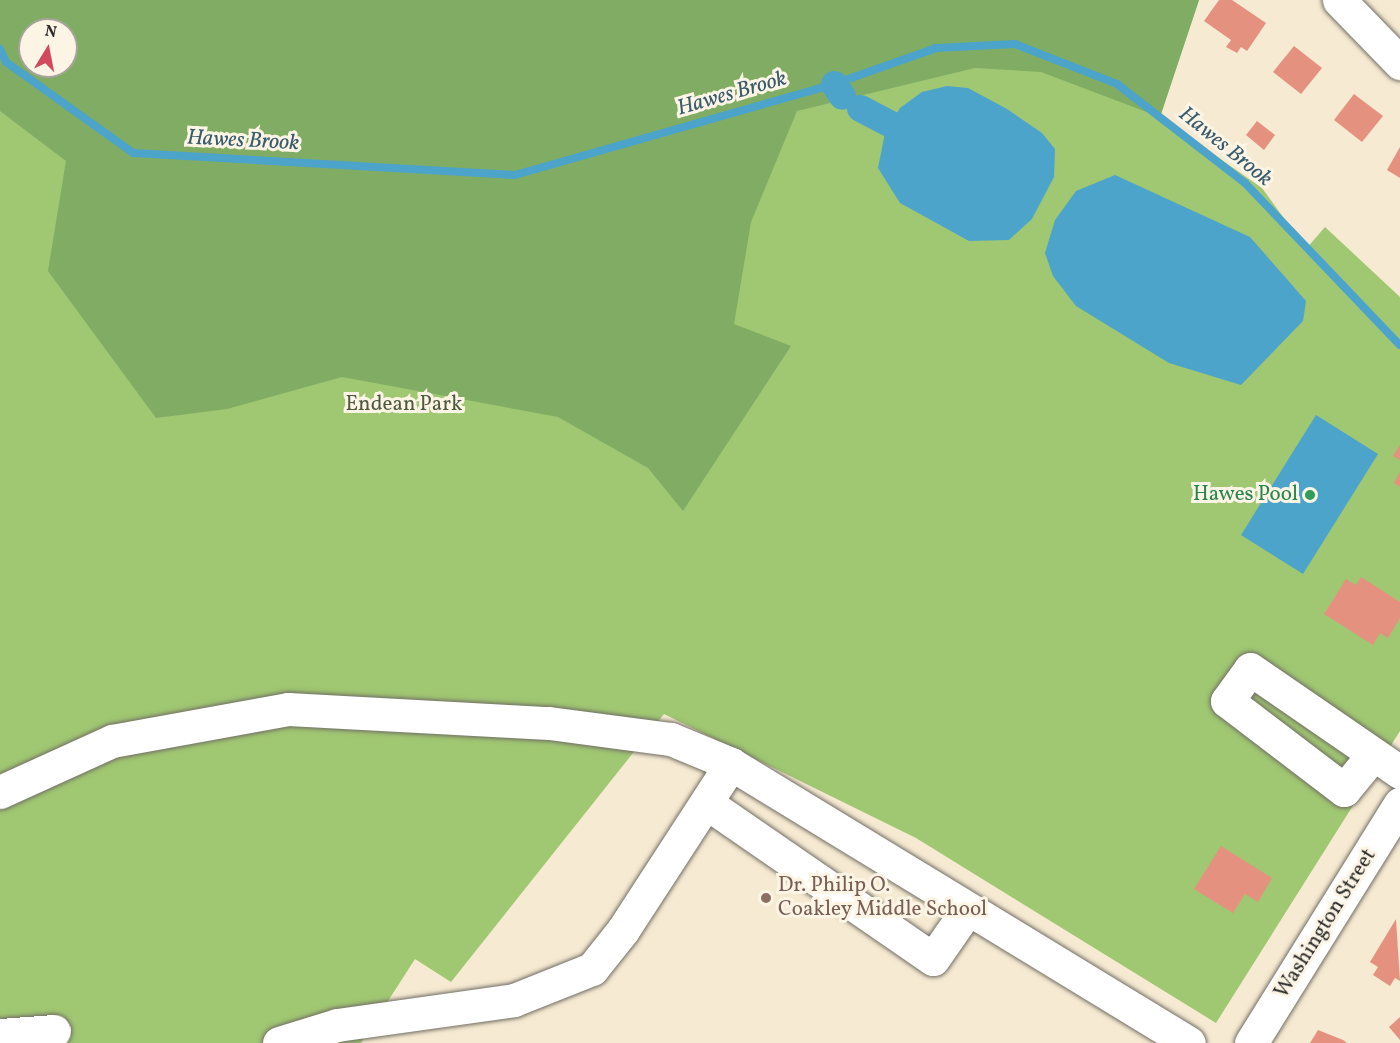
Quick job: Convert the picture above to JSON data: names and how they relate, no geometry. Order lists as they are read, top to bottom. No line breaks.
{"streets":{"main road":["Washington Street"]},"water":["Hawes Brook"],"parks":["Endean Park"],"places":["Hawes Pool","Dr. Philip O. Coakley Middle School"],"north":"top"}
